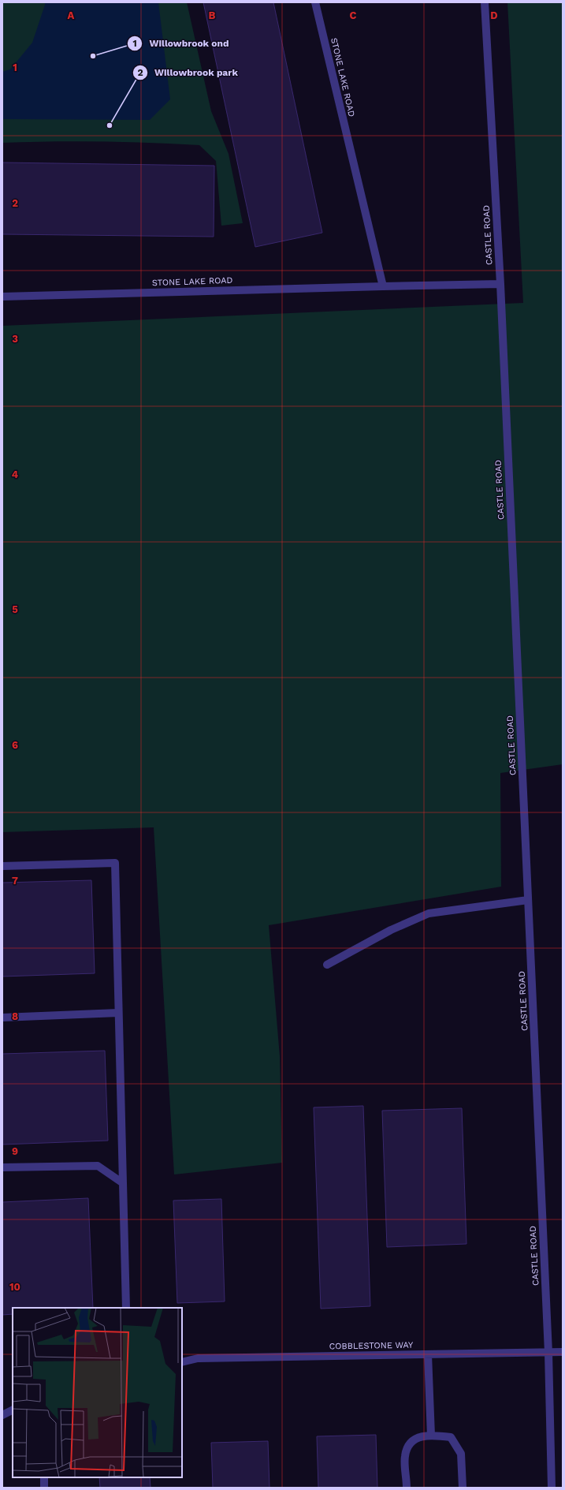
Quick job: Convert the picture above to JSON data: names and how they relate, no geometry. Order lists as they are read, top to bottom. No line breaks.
{"streets":{"street":["STONE LAKE ROAD","CASTLE ROAD","COBBLESTONE WAY"]},"crossings":[["STONE LAKE ROAD","CASTLE ROAD"],["CASTLE ROAD","COBBLESTONE WAY"]],"places":["Willowbrook ond","Willowbrook park"],"grid":{"columns":["A","B","C","D"],"rows":["1","2","3","4","5","6","7","8","9","10"]}}
